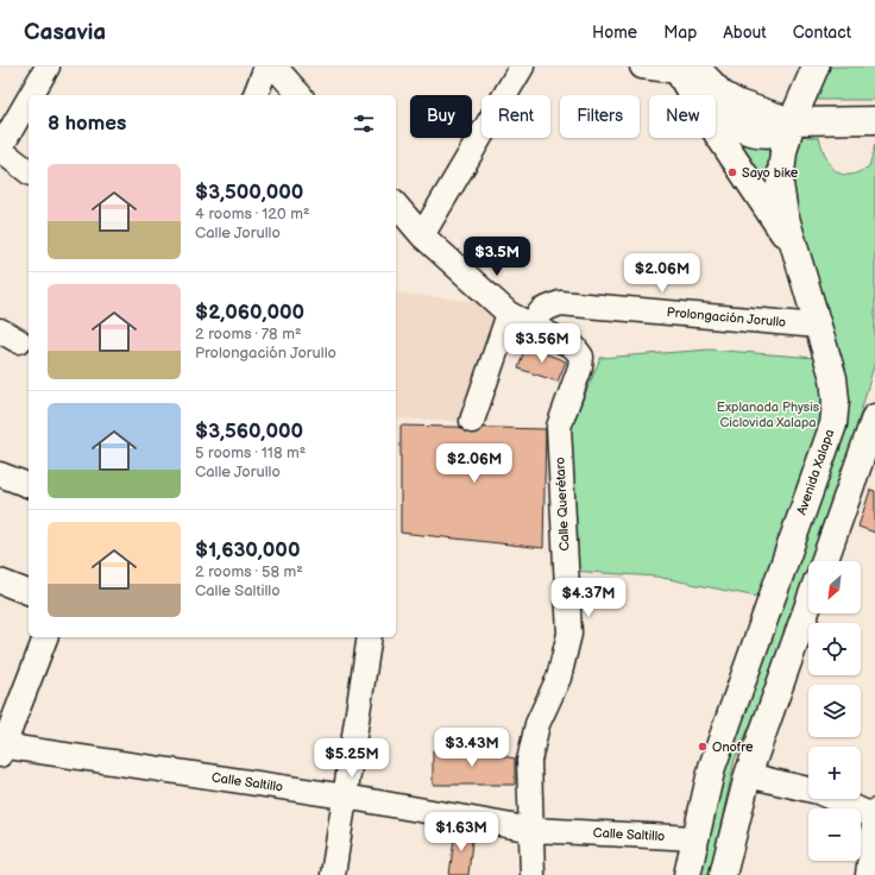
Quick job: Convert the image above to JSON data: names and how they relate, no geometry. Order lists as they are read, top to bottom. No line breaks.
{"streets":{"main road":["Avenida Xalapa"],"street":["Prolongación Jorullo","Calle Querétaro","Calle Saltillo"]},"crossings":[["Prolongación Jorullo","Avenida Xalapa"],["Prolongación Jorullo","Calle Querétaro"],["Avenida Xalapa","Calle Saltillo"],["Calle Querétaro","Calle Saltillo"]],"parks":["Explanada Physis Ciclovida Xalapa"],"places":["Sayo bike","Onofre"],"north":"bottom left","page":{"header":"Casavia","nav":["Home","Map","About","Contact"],"chip":["Buy","Rent","Filters","New"],"heading":"8 homes","list":[{"name":"$3,500,000","note":"4 rooms · 120 m² · Calle Jorullo"},{"name":"$2,060,000","note":"2 rooms · 78 m² · Prolongación Jorullo"},{"name":"$3,560,000","note":"5 rooms · 118 m² · Calle Jorullo"},{"name":"$1,630,000","note":"2 rooms · 58 m² · Calle Saltillo"}],"price":["$3.5M","$2.06M","$3.56M","$2.06M","$4.37M","$3.43M","$5.25M","$1.63M"],"map_buttons":["+","−"]}}
